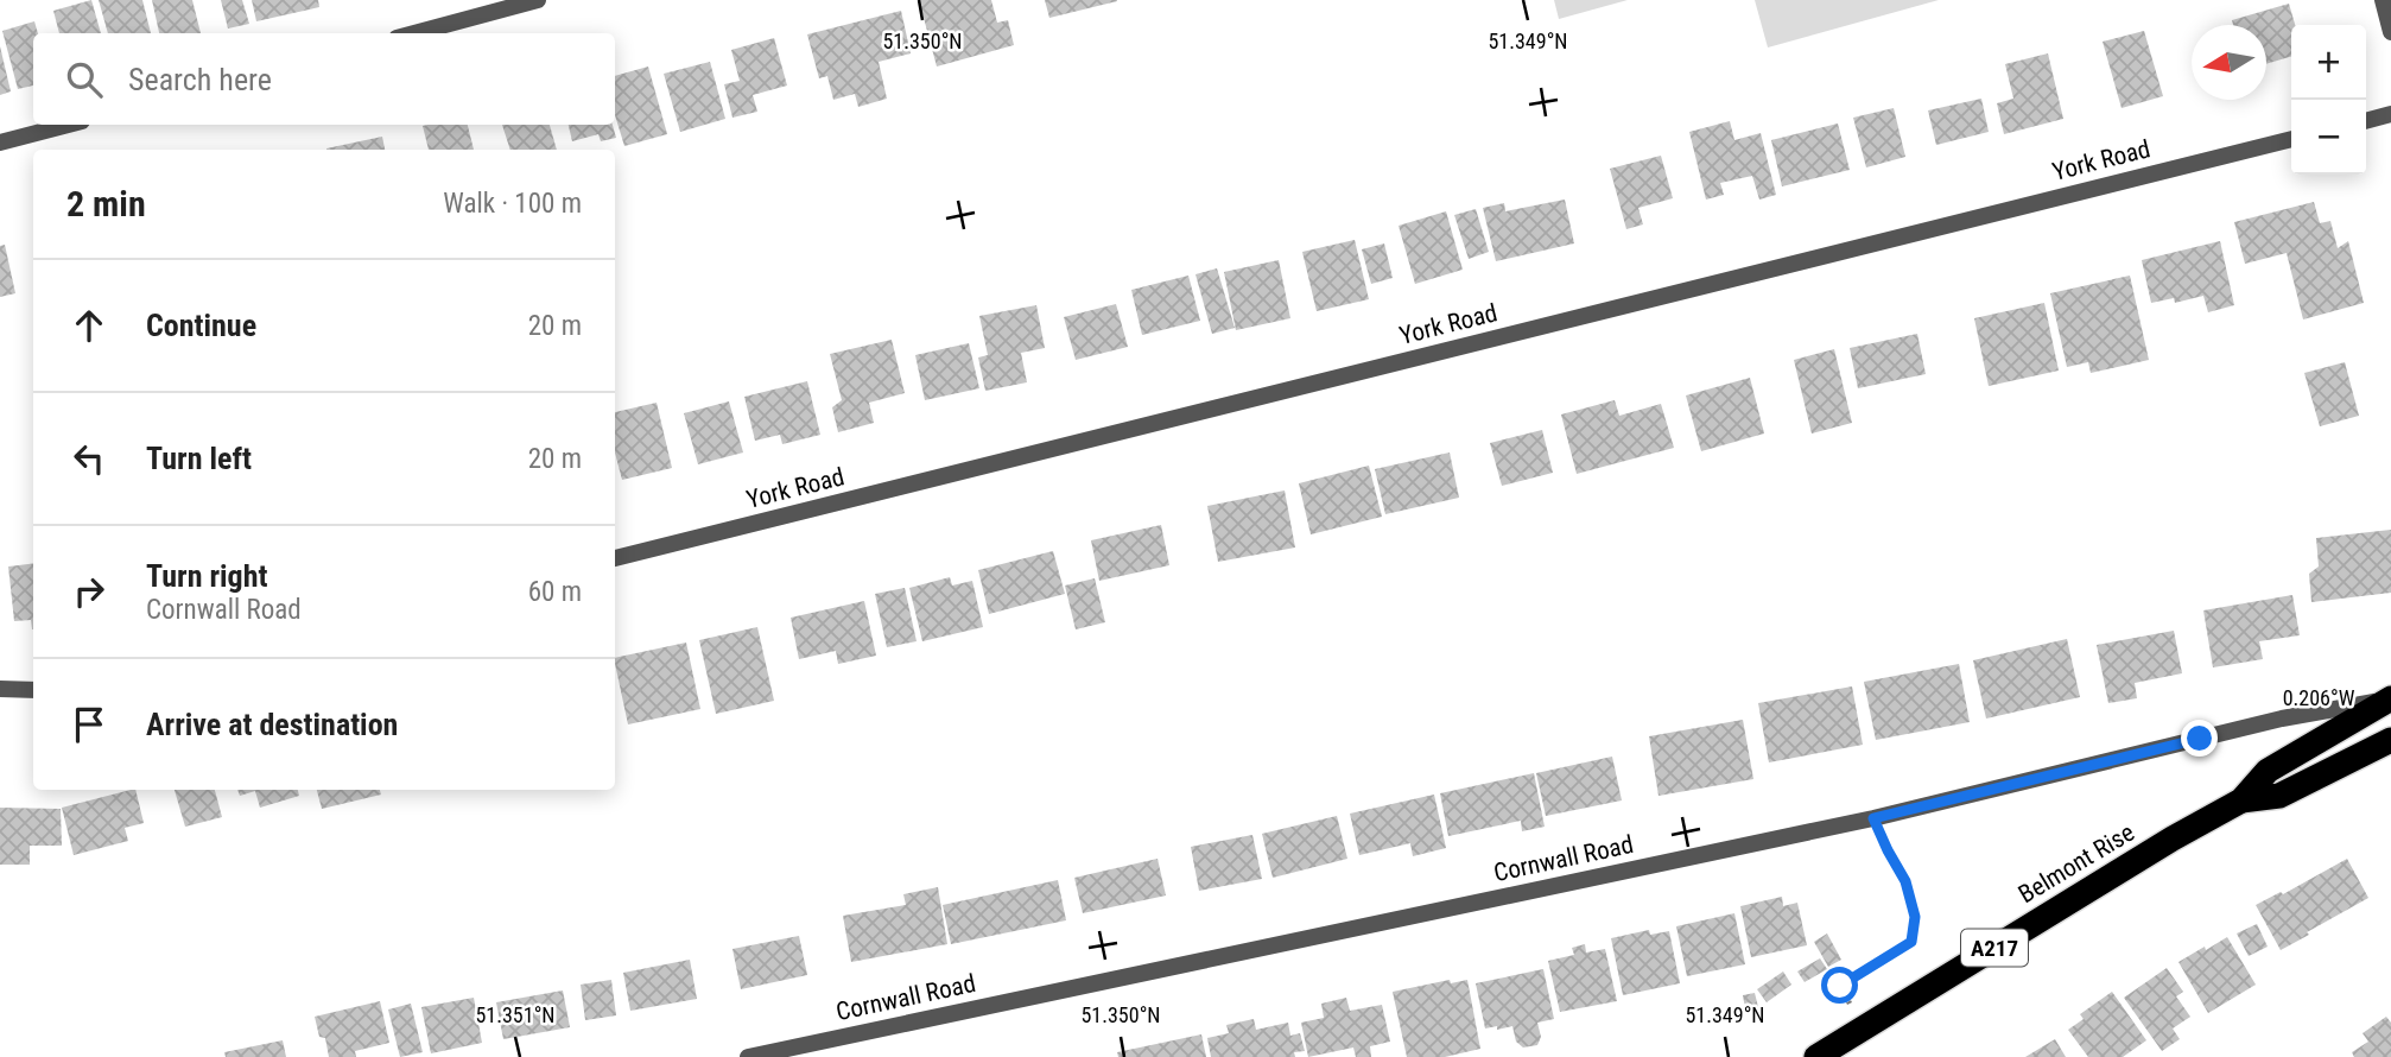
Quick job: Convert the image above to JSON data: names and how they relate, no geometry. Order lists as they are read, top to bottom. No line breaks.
{"streets":{"highway":["Belmont Rise","A217"],"street":["York Road","Cornwall Road"]},"crossings":[["Cornwall Road","Belmont Rise"]],"north":"left","page":{"map_buttons":["+","−"],"search":"Search here","heading":["2 min","Walk · 100 m"],"list":[["Continue","20 m"],["Turn left","20 m"],["Turn right","Cornwall Road","60 m"],"Arrive at destination"]},"coordinates":["51.350°N","51.349°N","0.206°W","51.351°N"]}
